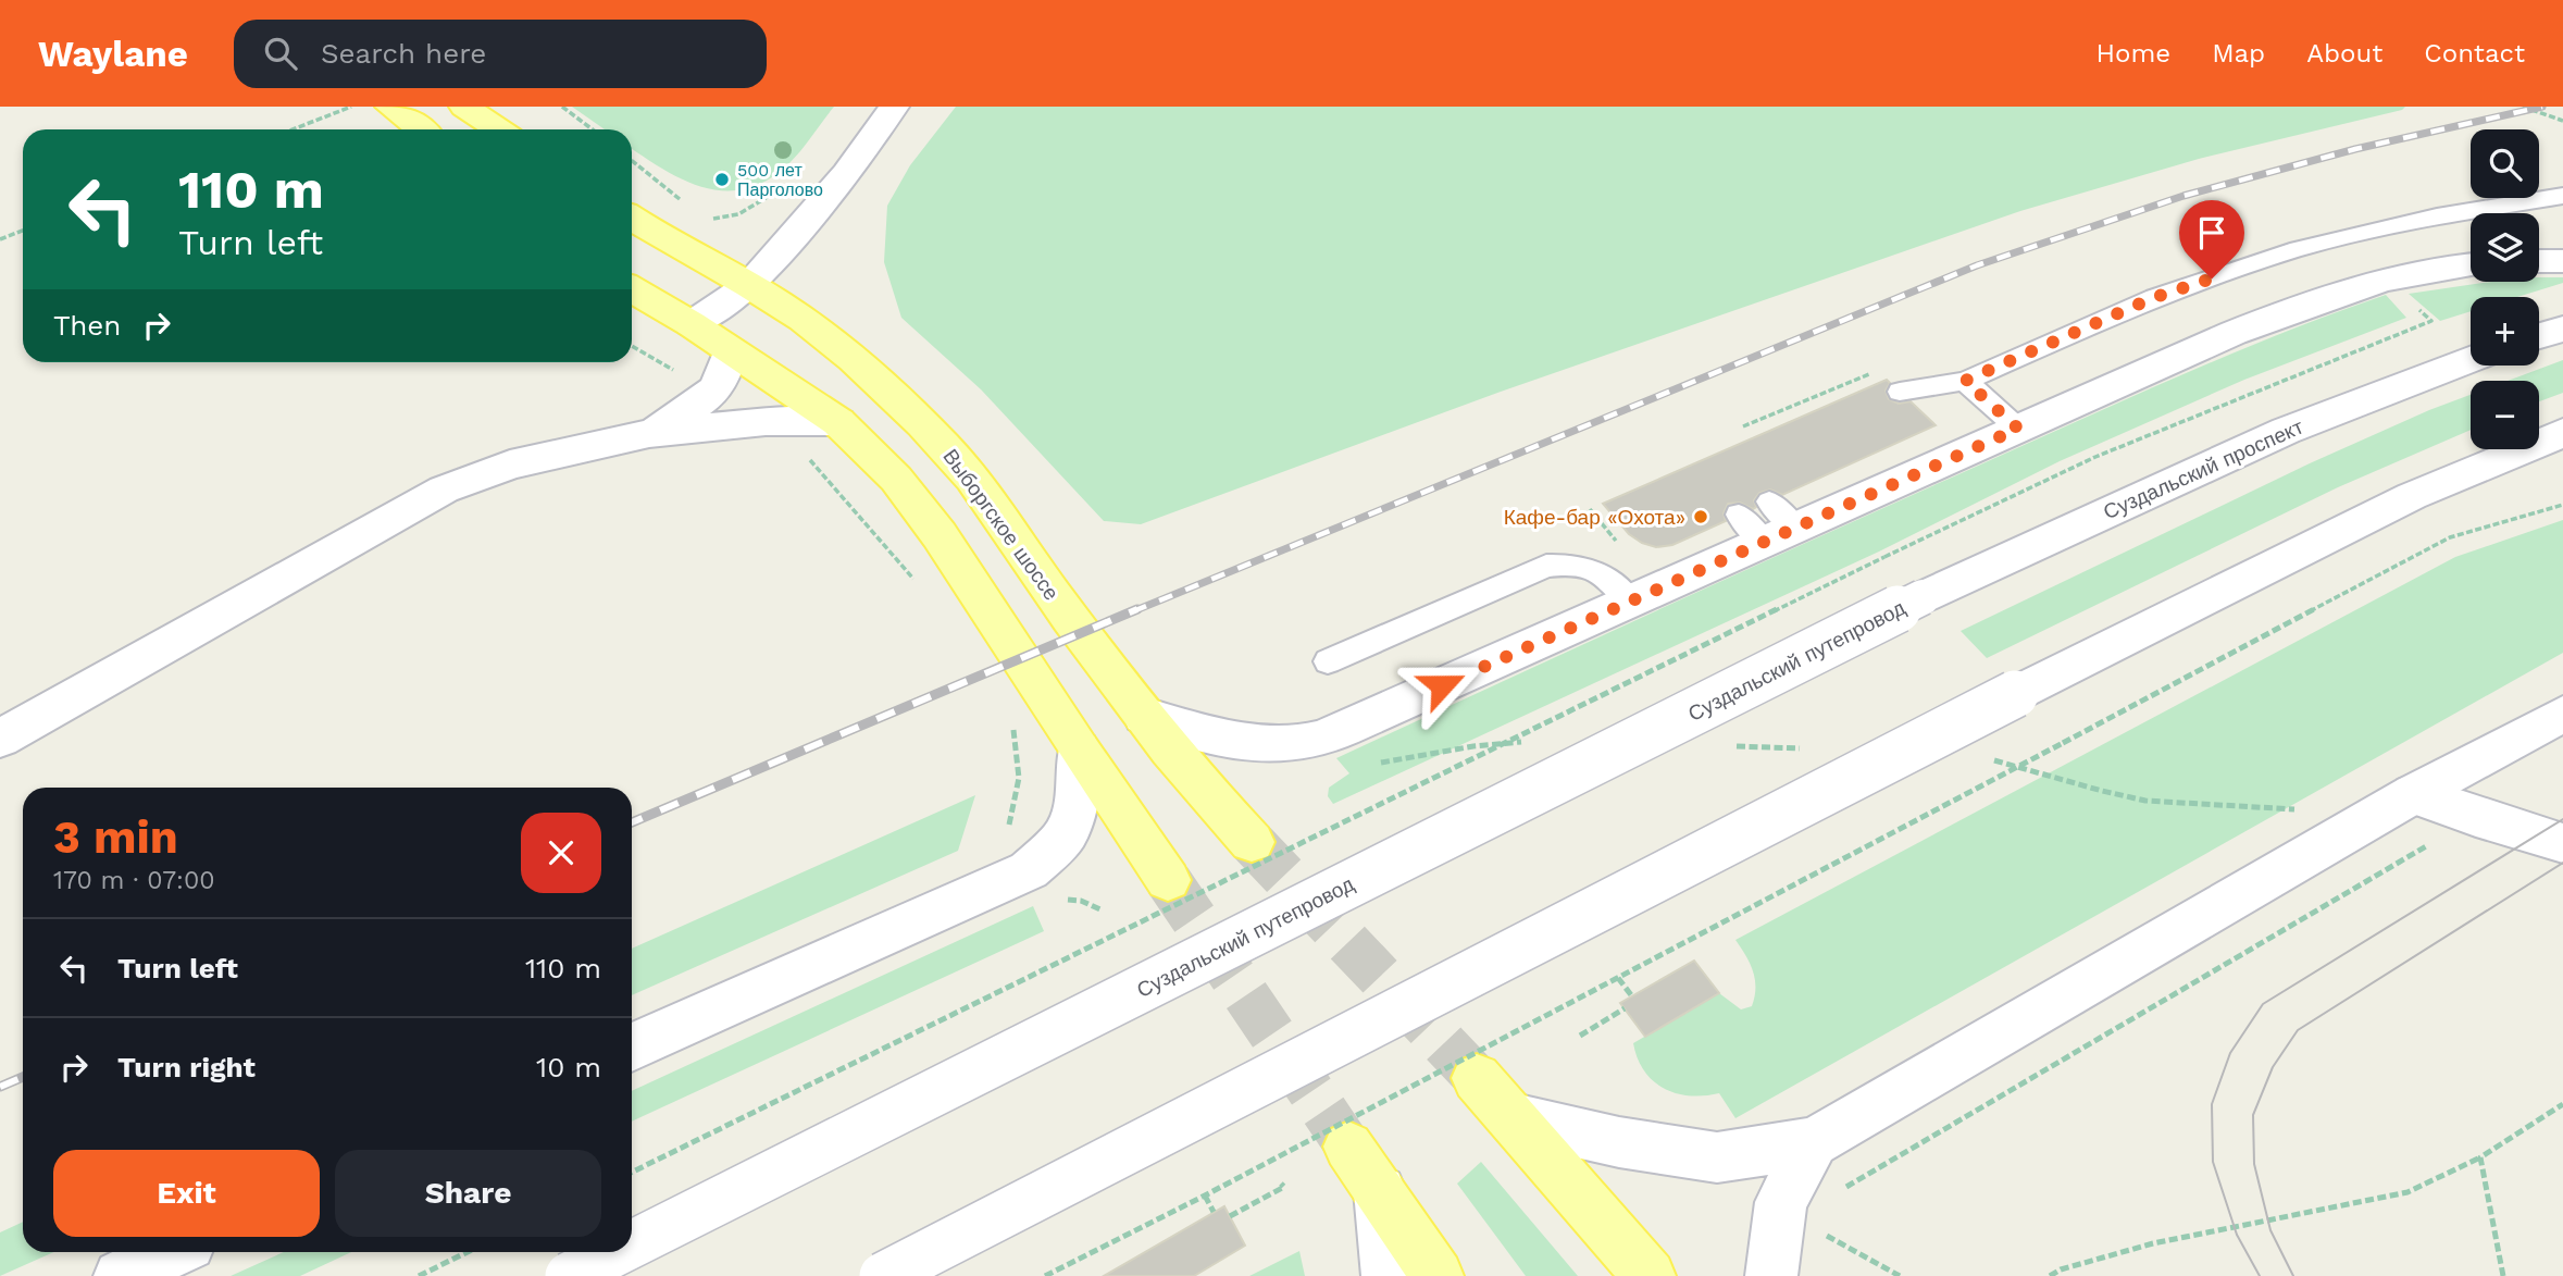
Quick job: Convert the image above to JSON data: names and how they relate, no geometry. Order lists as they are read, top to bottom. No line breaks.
{"streets":{"main road":["Суздальский проспект","Выборгское шоссе","Суздальский путепровод"]},"crossings":[["Суздальский проспект","Суздальский путепровод"]],"places":["500 лет Парголово","Кафе-бар «Охота»"],"page":{"header":"Waylane","search":"Search here","nav":["Home","Map","About","Contact"],"map_buttons":["+","−"],"turn":["110 m","Turn left"],"then":"Then","heading":["3 min","170 m · 07:00"],"list":[{"name":"Turn left","value":"110 m"},{"name":"Turn right","value":"10 m"}],"buttons":["Exit","Share"]}}
